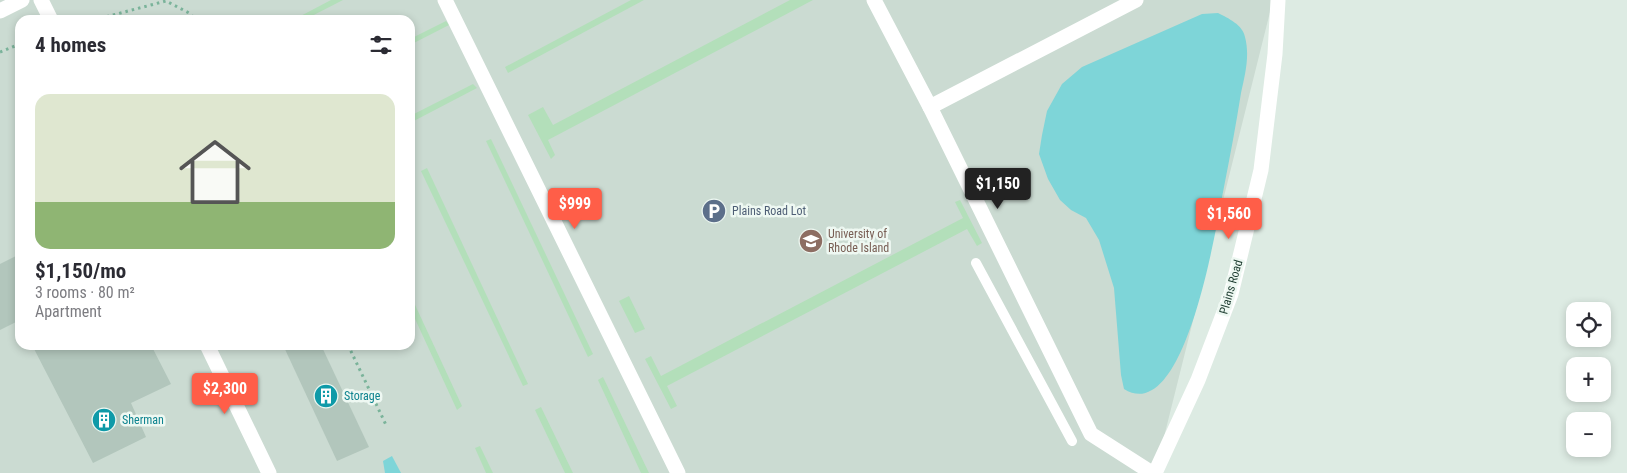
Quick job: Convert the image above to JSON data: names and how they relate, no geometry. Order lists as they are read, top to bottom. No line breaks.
{"streets":{"street":["Plains Road"]},"places":{"parking":["Plains Road Lot"],"school or university":["University of Rhode Island"],"building":["Storage","Sherman"]},"page":{"heading":"4 homes","list":[{"name":"$1,150/mo","note":"3 rooms · 80 m² · Apartment"}],"price":["$1,150","$999","$1,560","$2,300"],"map_buttons":["+","−"]}}
